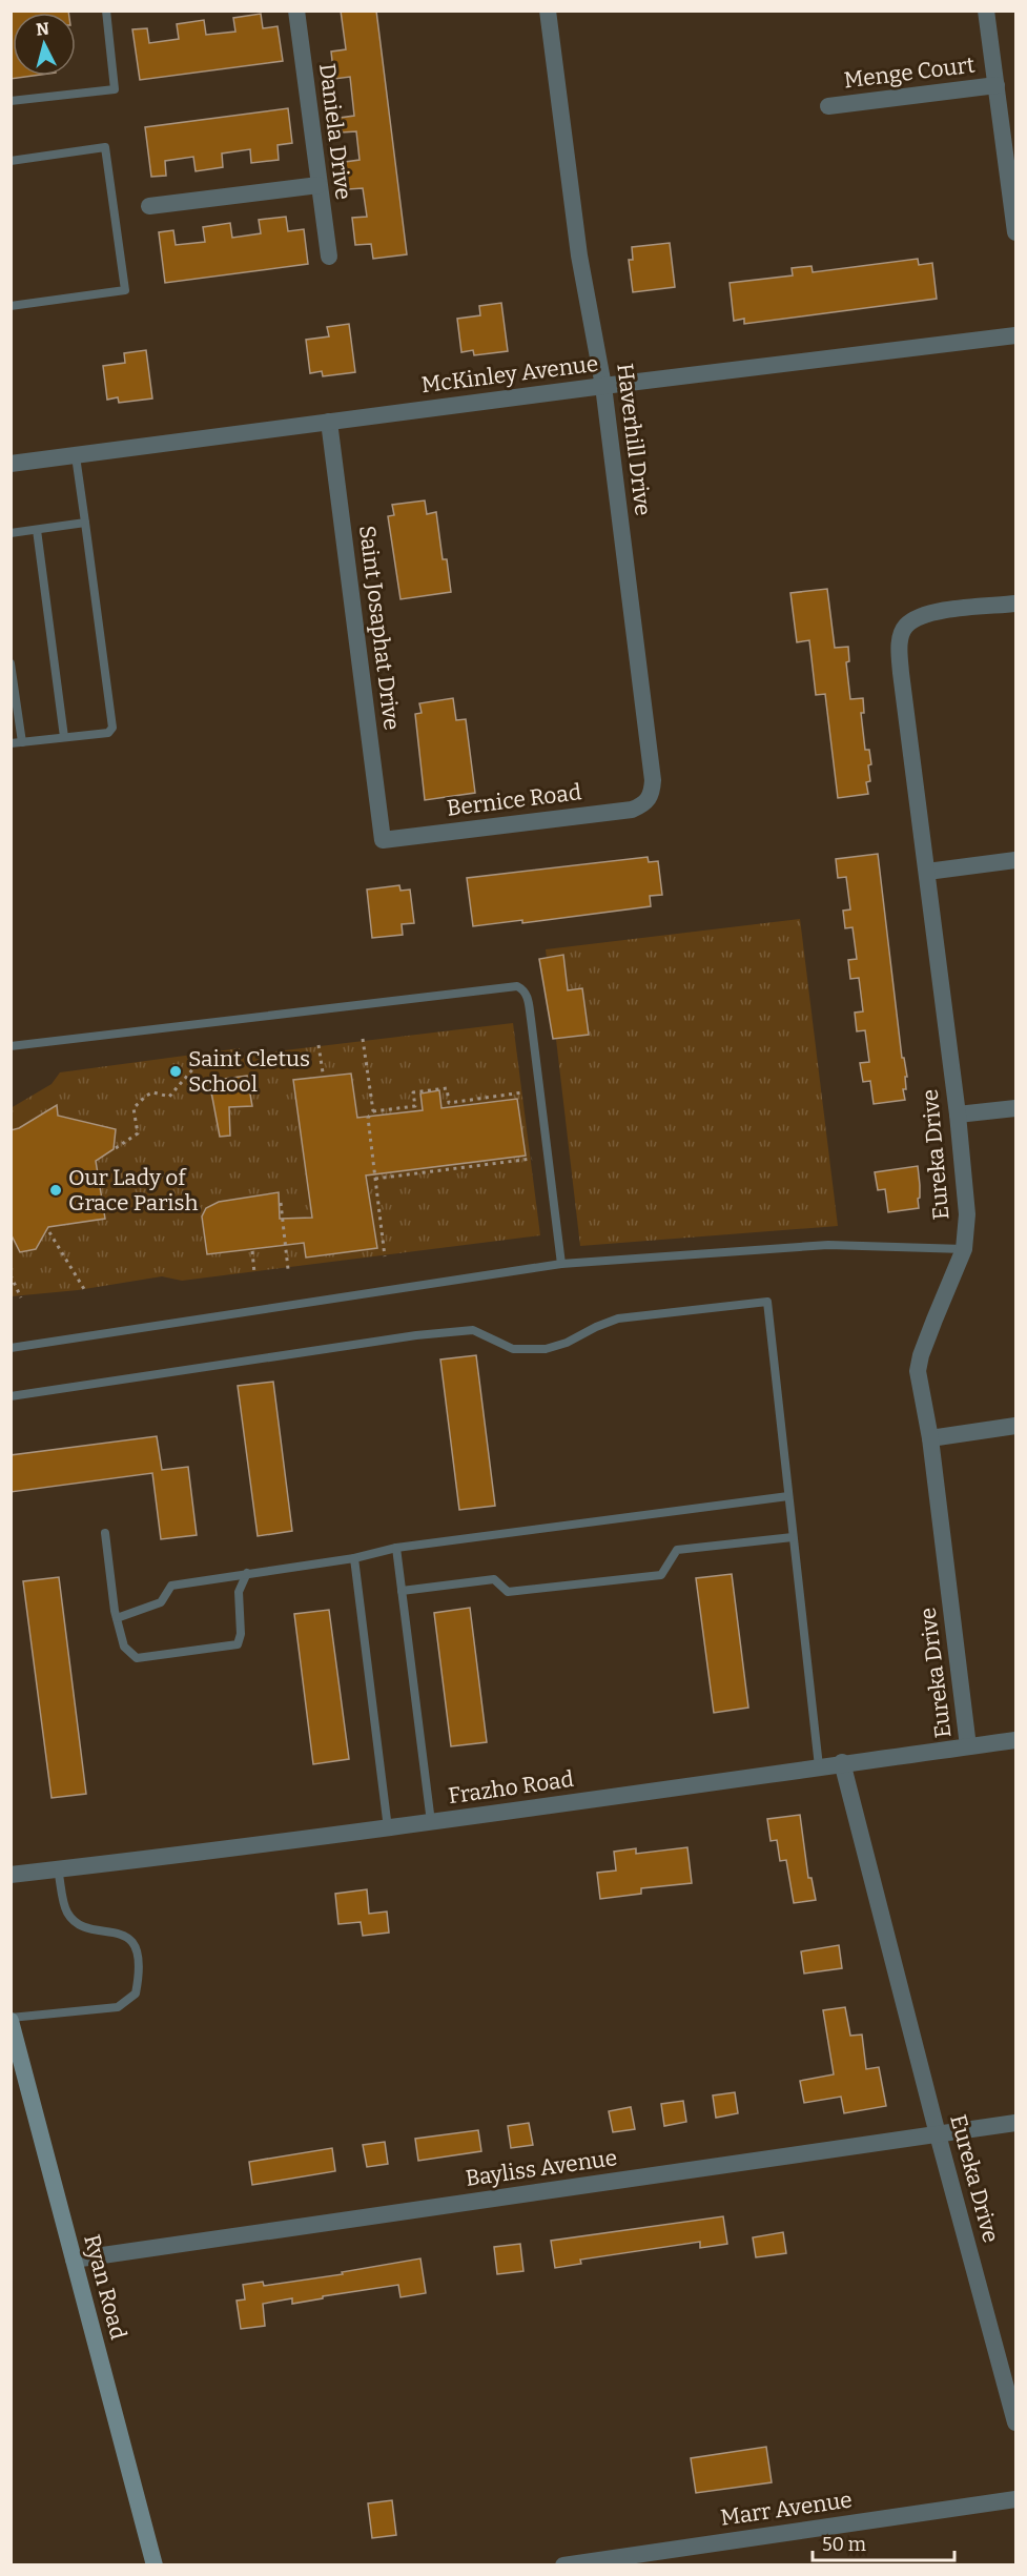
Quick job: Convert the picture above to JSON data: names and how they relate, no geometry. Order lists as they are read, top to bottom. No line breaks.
{"streets":{"main road":["Ryan Road"],"street":["Menge Court","Daniela Drive","McKinley Avenue","Haverhill Drive","Saint Josaphat Drive","Bernice Road","Eureka Drive","Frazho Road","Bayliss Avenue","Marr Avenue"]},"crossings":[["McKinley Avenue","Haverhill Drive"],["McKinley Avenue","Saint Josaphat Drive"],["Haverhill Drive","Bernice Road"],["Saint Josaphat Drive","Bernice Road"],["Eureka Drive","Frazho Road"],["Eureka Drive","Bayliss Avenue"],["Bayliss Avenue","Ryan Road"]],"places":["Saint Cletus School","Our Lady of Grace Parish"],"scale_bar":"50 m","north":"top"}
